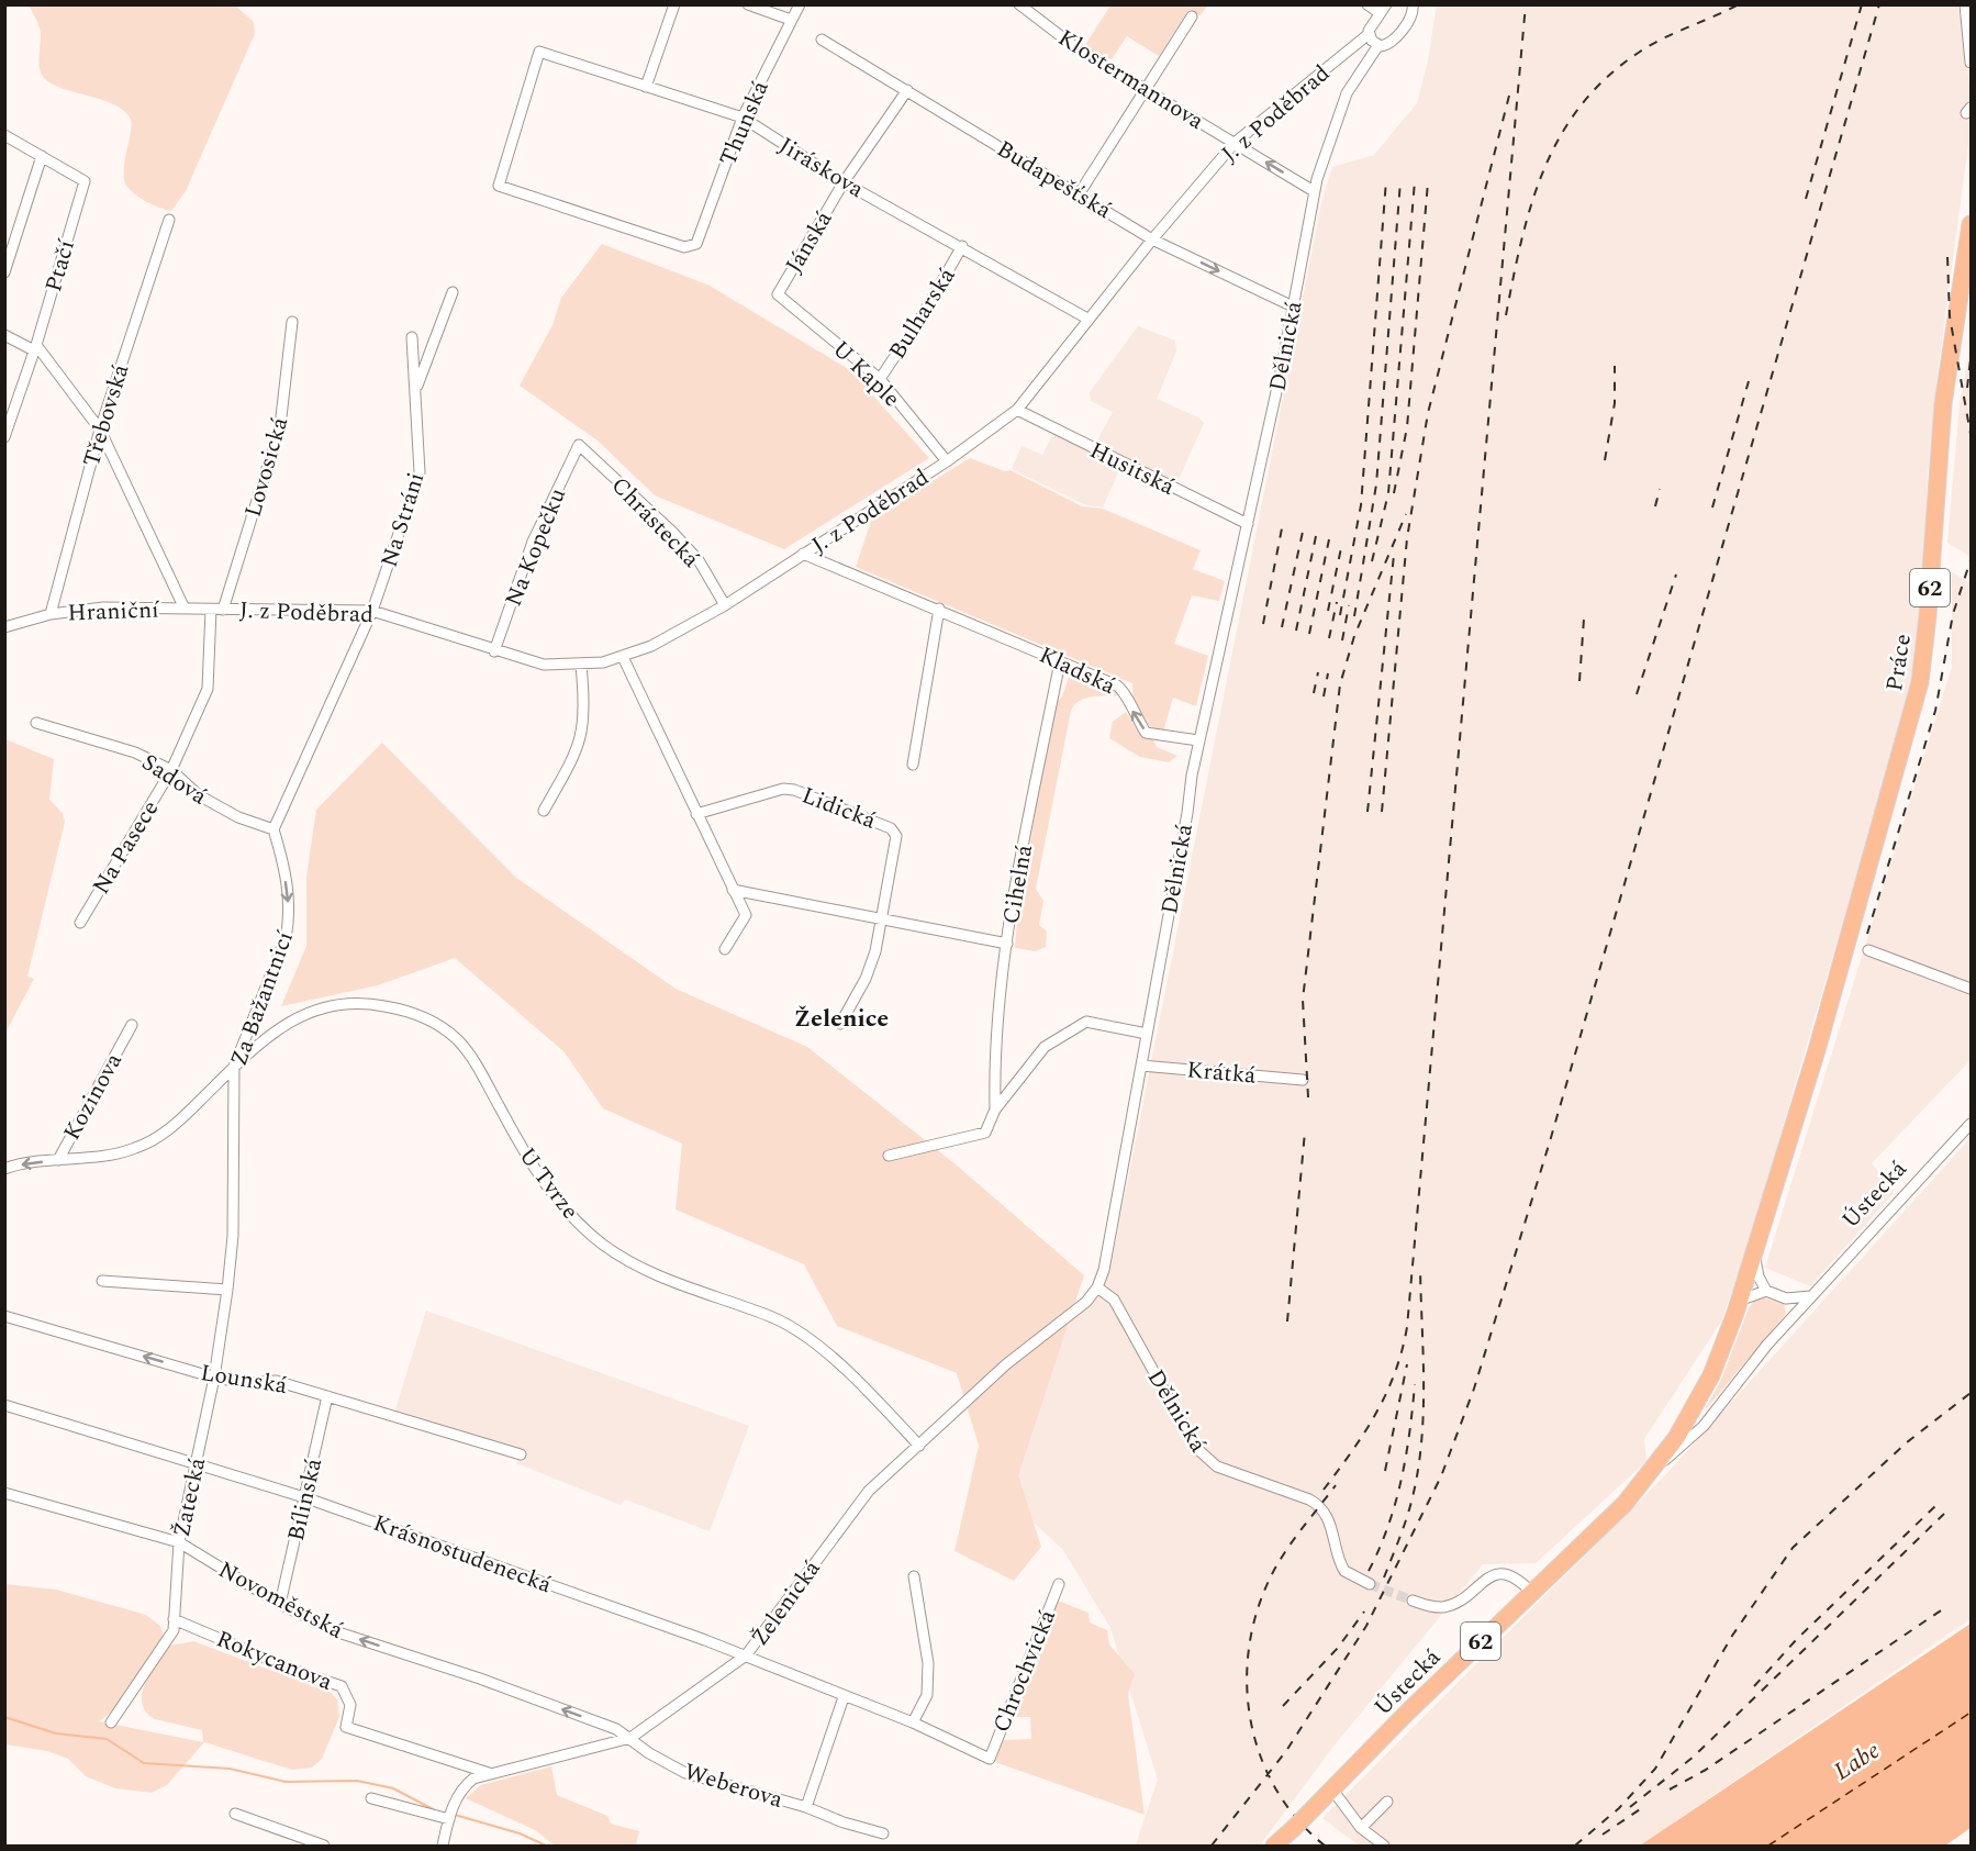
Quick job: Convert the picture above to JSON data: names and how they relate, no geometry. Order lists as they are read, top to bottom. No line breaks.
{"streets":{"main road":["62","Práce","Ústecká"],"street":["Klostermannova","J. z Poděbrad","Thunská","Jiráskova","Budapešťská","Jánská","Ptačí","Bulharská","Dělnická","U Kaple","Třebovská","Lovosická","Husitská","Na Stráni","Chrástecká","Na Kopečku","Hraniční","Kladská","Sadová","Lidická","Na Pasece","Cihelná","Za Bažantnicí","Krátká","Kozinova","U Tvrze","Lounská","Žatecká","Bílinská","Krásnostudenecká","Novoměstská","Želenická","Rokycanova","Chrochvická","Weberova"]},"crossings":[["Klostermannova","J. z Poděbrad"],["Klostermannova","Dělnická"],["J. z Poděbrad","Jiráskova"],["J. z Poděbrad","Budapešťská"],["J. z Poděbrad","U Kaple"],["J. z Poděbrad","Lovosická"],["J. z Poděbrad","Husitská"],["J. z Poděbrad","Na Stráni"],["J. z Poděbrad","Chrástecká"],["J. z Poděbrad","Na Kopečku"],["J. z Poděbrad","Hraniční"],["J. z Poděbrad","Kladská"],["Thunská","Jiráskova"],["Jiráskova","Jánská"],["Jiráskova","Bulharská"],["Budapešťská","Jánská"],["Budapešťská","Dělnická"],["Jánská","U Kaple"],["Bulharská","U Kaple"],["Dělnická","Husitská"],["Dělnická","Kladská"],["Dělnická","Krátká"],["Dělnická","Želenická"],["Třebovská","Hraniční"],["Lovosická","Hraniční"],["Chrástecká","Na Kopečku"],["Práce","Ústecká"],["Kladská","Cihelná"],["Sadová","Na Pasece"],["Sadová","Za Bažantnicí"],["Za Bažantnicí","Kozinova"],["Za Bažantnicí","U Tvrze"],["Za Bažantnicí","Lounská"],["Za Bažantnicí","Žatecká"],["Kozinova","U Tvrze"],["U Tvrze","Želenická"],["Lounská","Žatecká"],["Lounská","Bílinská"],["Žatecká","Krásnostudenecká"],["Žatecká","Novoměstská"],["Žatecká","Rokycanova"],["Bílinská","Krásnostudenecká"],["Bílinská","Novoměstská"],["Krásnostudenecká","Želenická"],["Krásnostudenecká","Chrochvická"],["Krásnostudenecká","Weberova"],["Novoměstská","Želenická"],["Novoměstská","Weberova"],["Želenická","Rokycanova"],["Želenická","Weberova"]],"one_way":["Kladská","Za Bažantnicí","Novoměstská"],"districts":["Želenice"],"water":["Labe"]}
